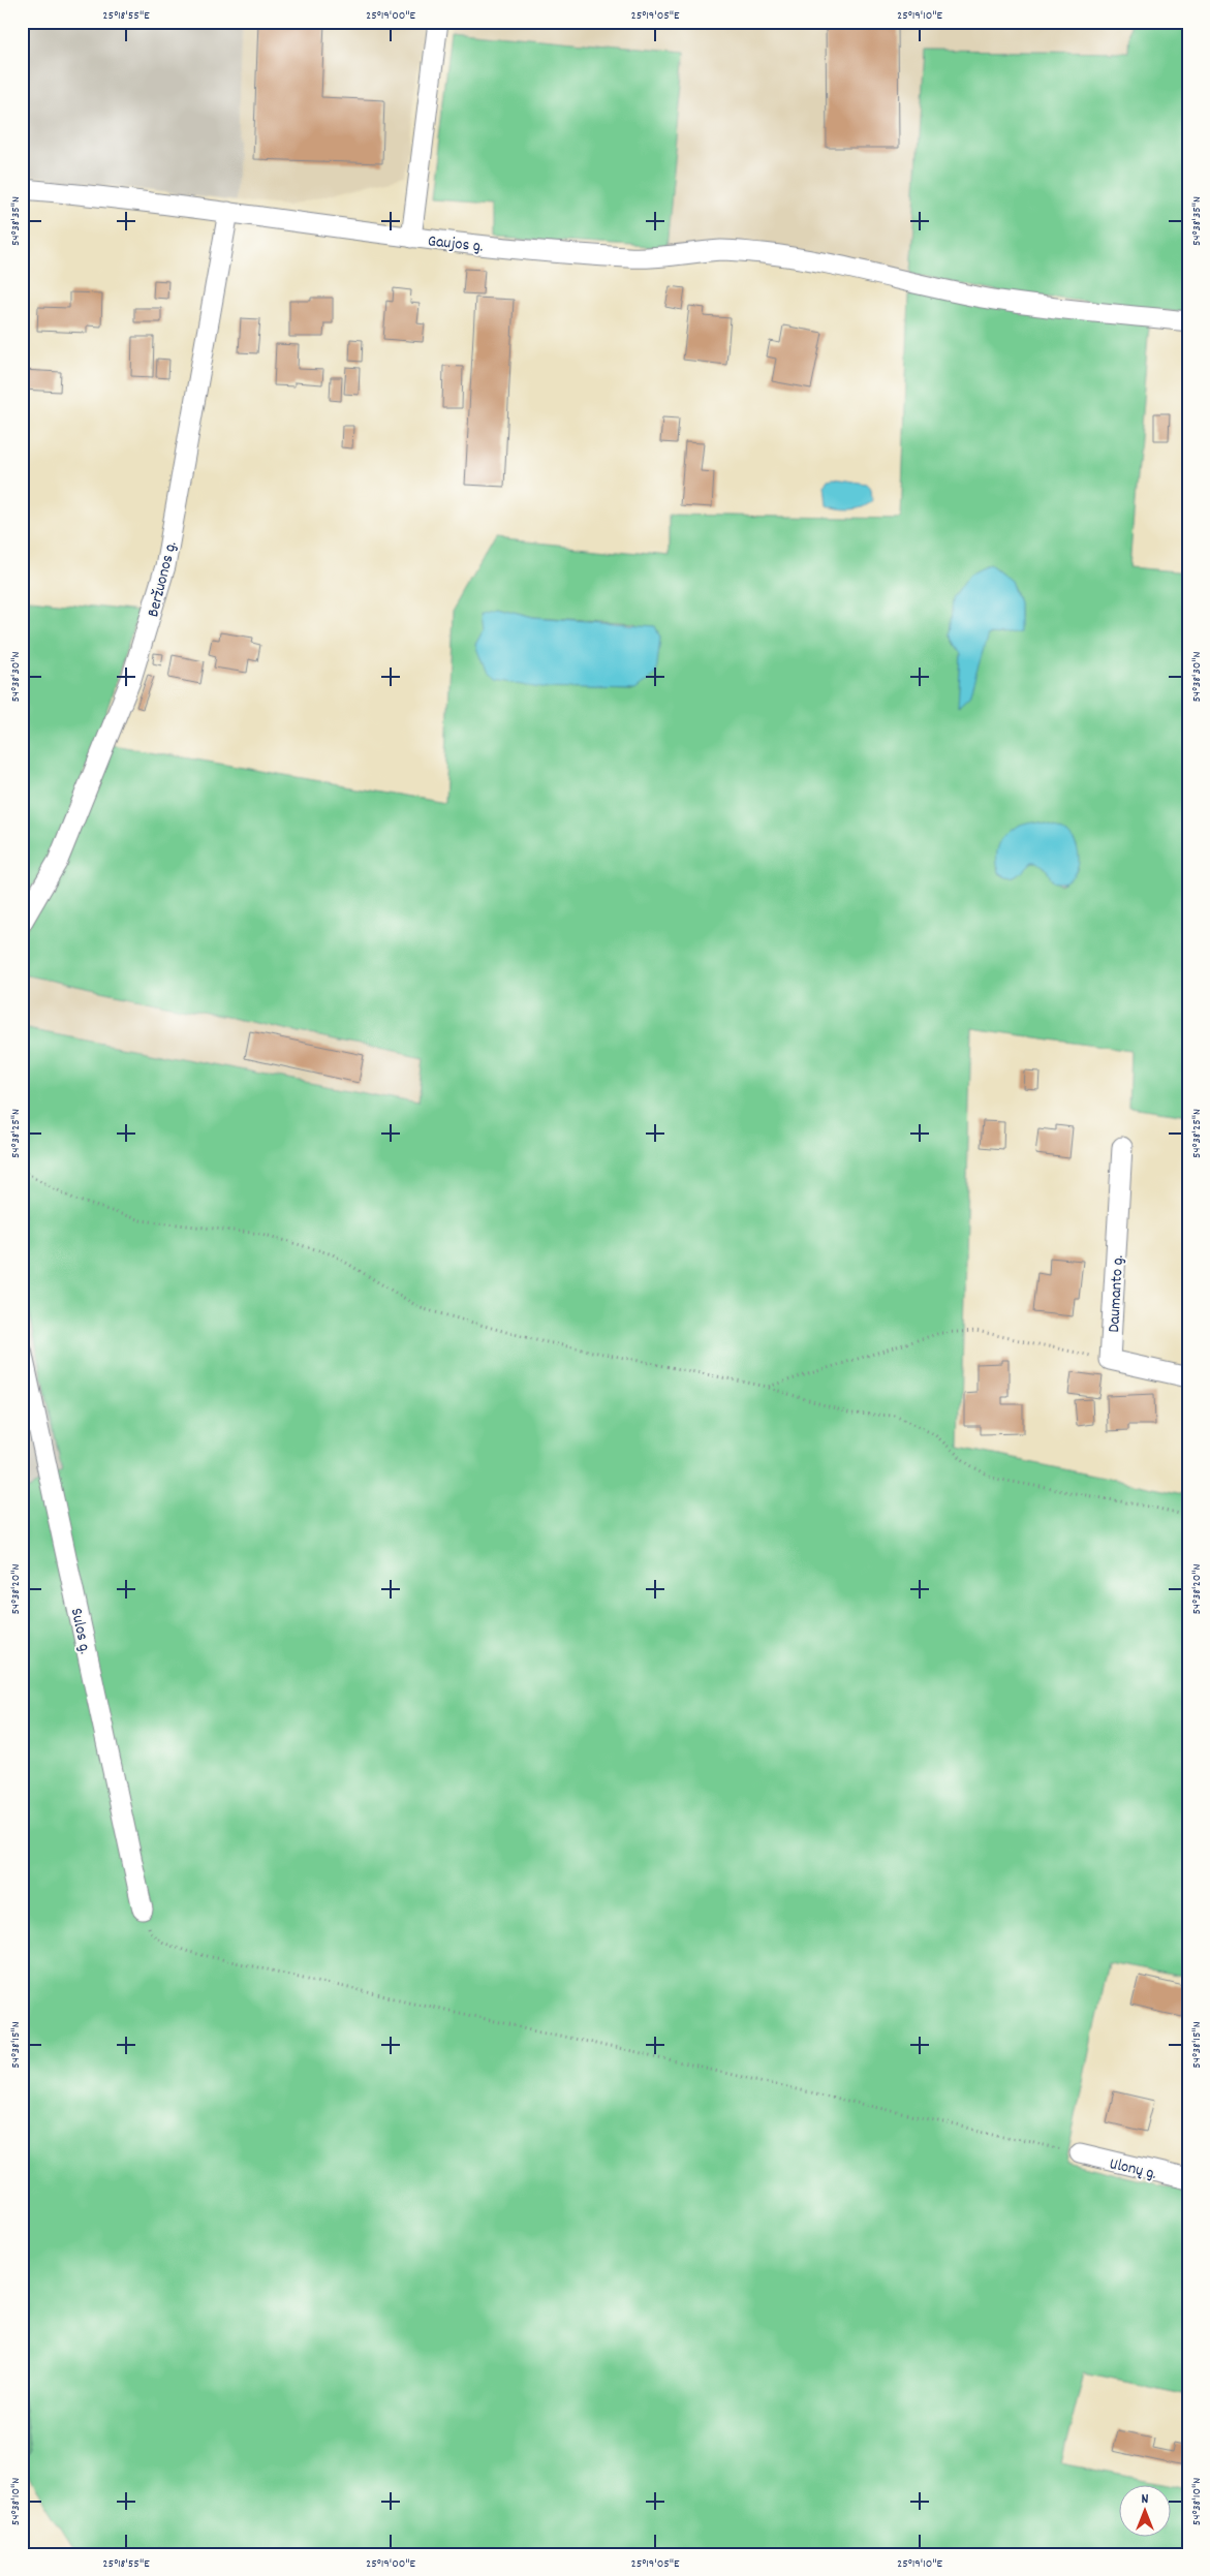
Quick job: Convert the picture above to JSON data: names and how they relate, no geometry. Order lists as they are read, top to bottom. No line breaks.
{"streets":{"street":["Gaujos g.","Beržuonos g.","Daumanto g.","Sulos g.","Ulonų g."]},"crossings":[["Gaujos g.","Beržuonos g."]],"north":"top","coordinates":["25°18'55\"E","25°19'00\"E","25°19'05\"E","25°19'10\"E","54°38'35\"N","54°38'30\"N","54°38'25\"N","54°38'20\"N","54°38'15\"N","54°38'10\"N"]}
